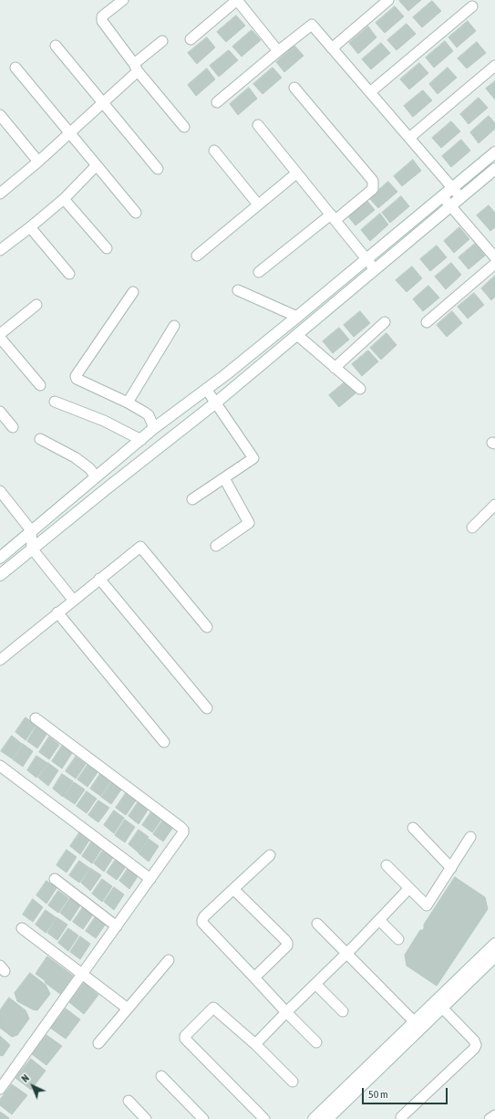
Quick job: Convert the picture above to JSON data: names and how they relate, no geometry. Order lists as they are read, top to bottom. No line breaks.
{"scale_bar":"50 m","north":"top left"}
